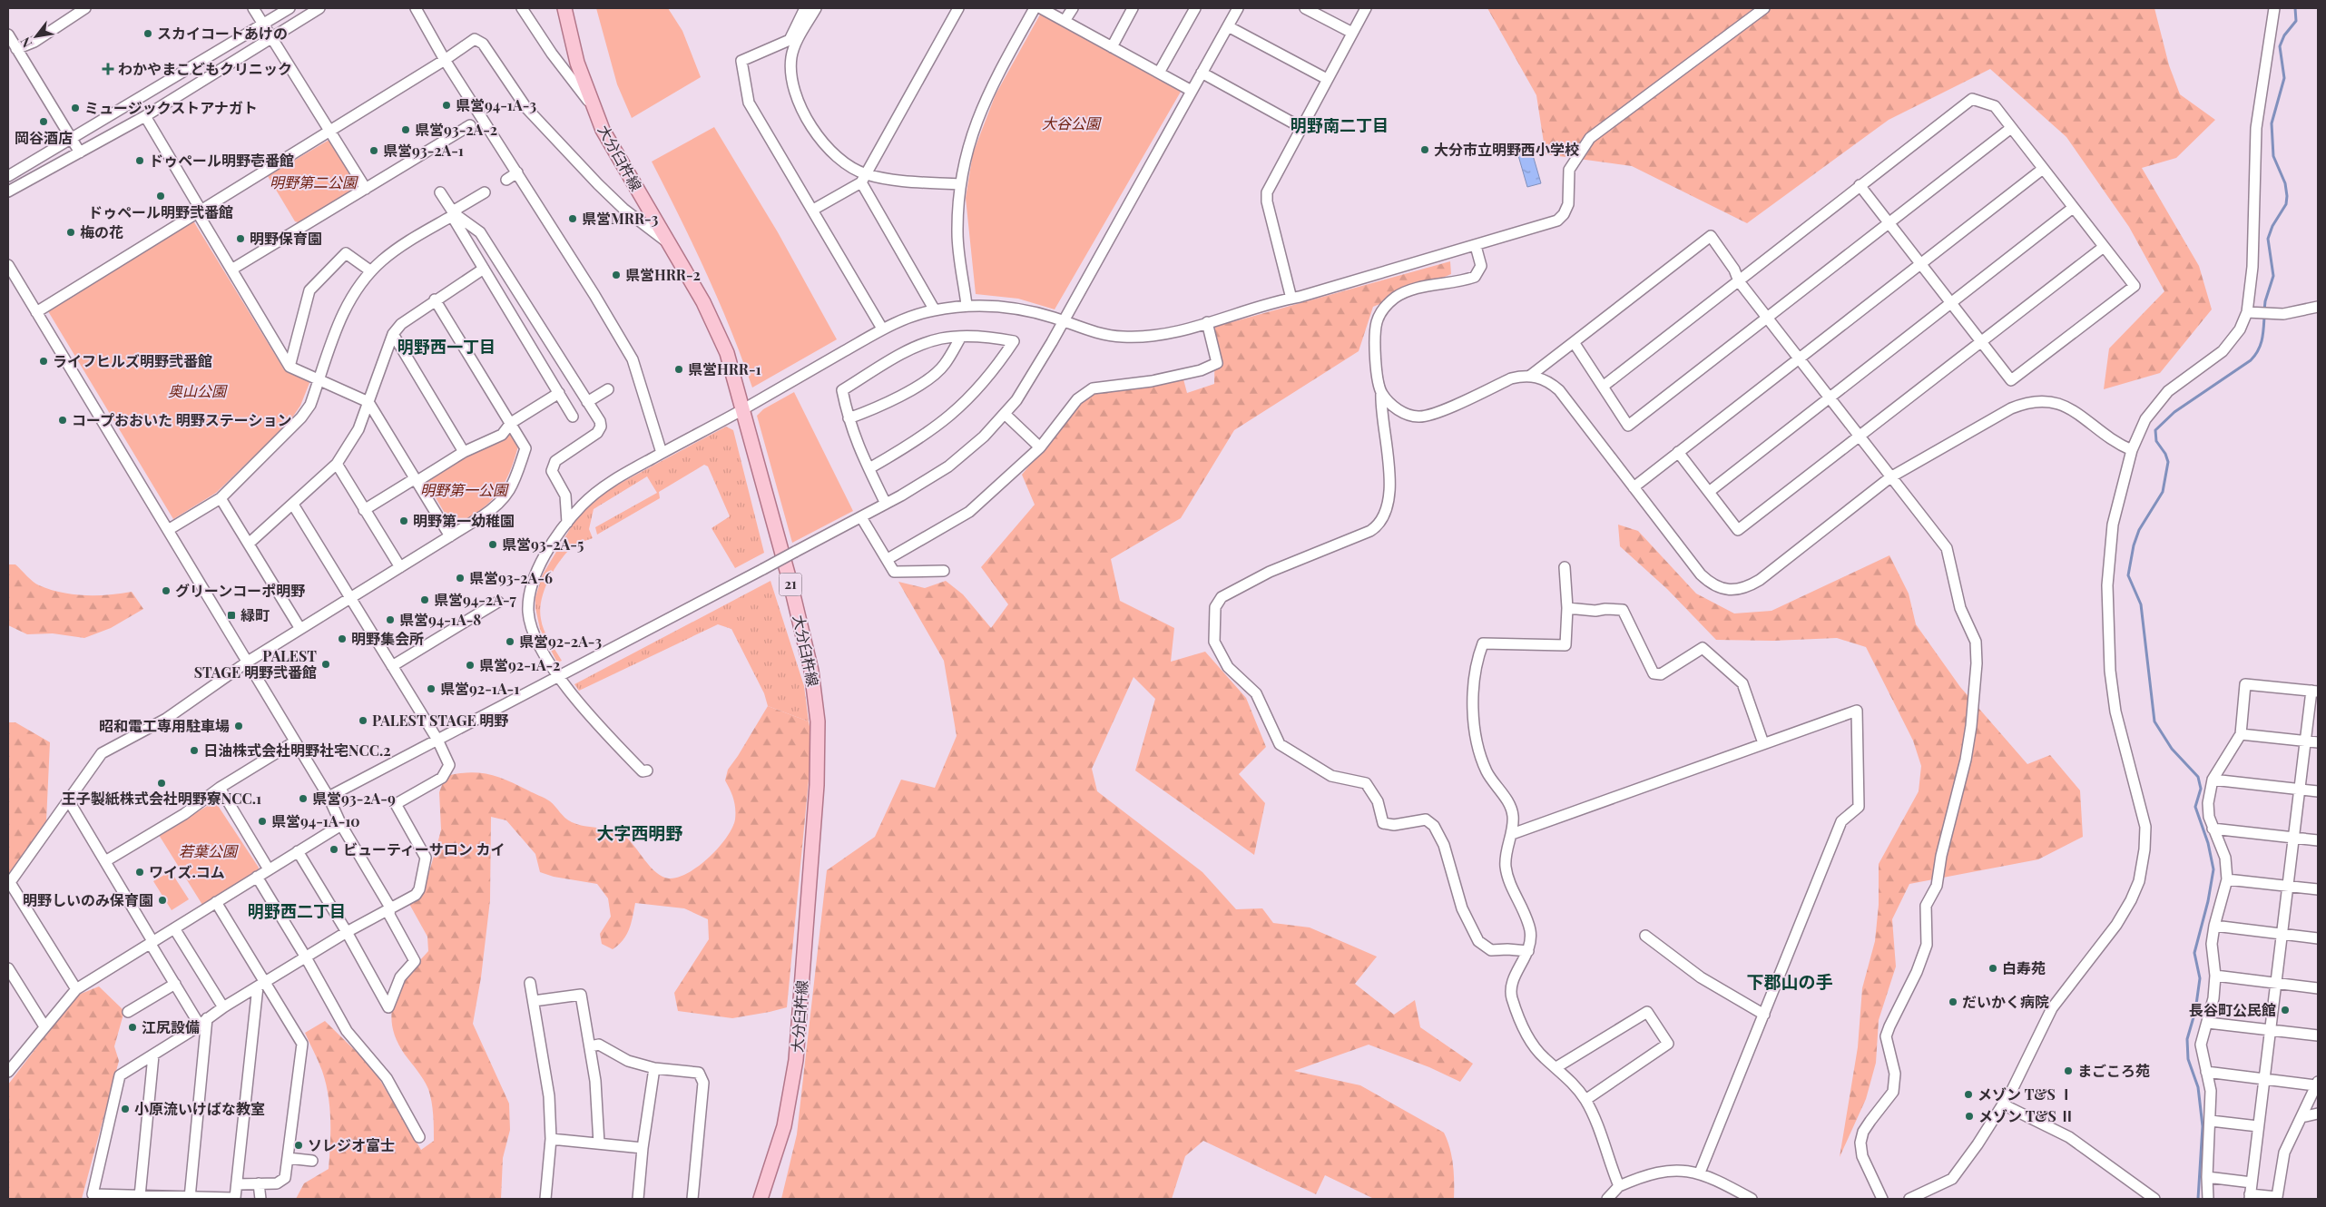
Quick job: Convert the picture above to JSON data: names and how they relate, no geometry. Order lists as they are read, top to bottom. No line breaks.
{"streets":{"main road":["大分臼杵線","21"]},"districts":["明野南二丁目","明野西一丁目","大字西明野","明野西二丁目","下郡山の手"],"parks":["大谷公園","明野第二公園","奥山公園","明野第一公園","若葉公園"],"places":{"other":["スカイコートあけの","県営94-1A-3","ミュージックストアナガト","岡谷酒店","県営93-2A-2","大分市立明野西小学校","県営93-2A-1","ドゥペール明野壱番館","ドゥペール明野弐番館","県営MRR-3","梅の花","明野保育園","県営HRR-2","ライフヒルズ明野弐番館","県営HRR-1","コープおおいた 明野ステーション","明野第一幼稚園","県営93-2A-5","県営93-2A-6","グリーンコーポ明野","県営94-2A-7","県営94-1A-8","明野集会所","県営92-2A-3","PALEST STAGE 明野弐番館","県営92-1A-2","県営92-1A-1","PALEST STAGE 明野","昭和電工専用駐車場","日油株式会社明野社宅NCC.2","王子製紙株式会社明野寮NCC.1","県営93-2A-9","県営94-1A-10","ビューティーサロン カイ","ワイズ.コム","明野しいのみ保育園","白寿苑","だいかく病院","長谷町公民館","江尻設備","まごころ苑","メゾン T&S Ⅰ","小原流いけばな教室","メゾン T&S Ⅱ","ソレジオ富士"],"health":["わかやまこどもクリニック"],"transit":["緑町"]},"north":"bottom left"}
